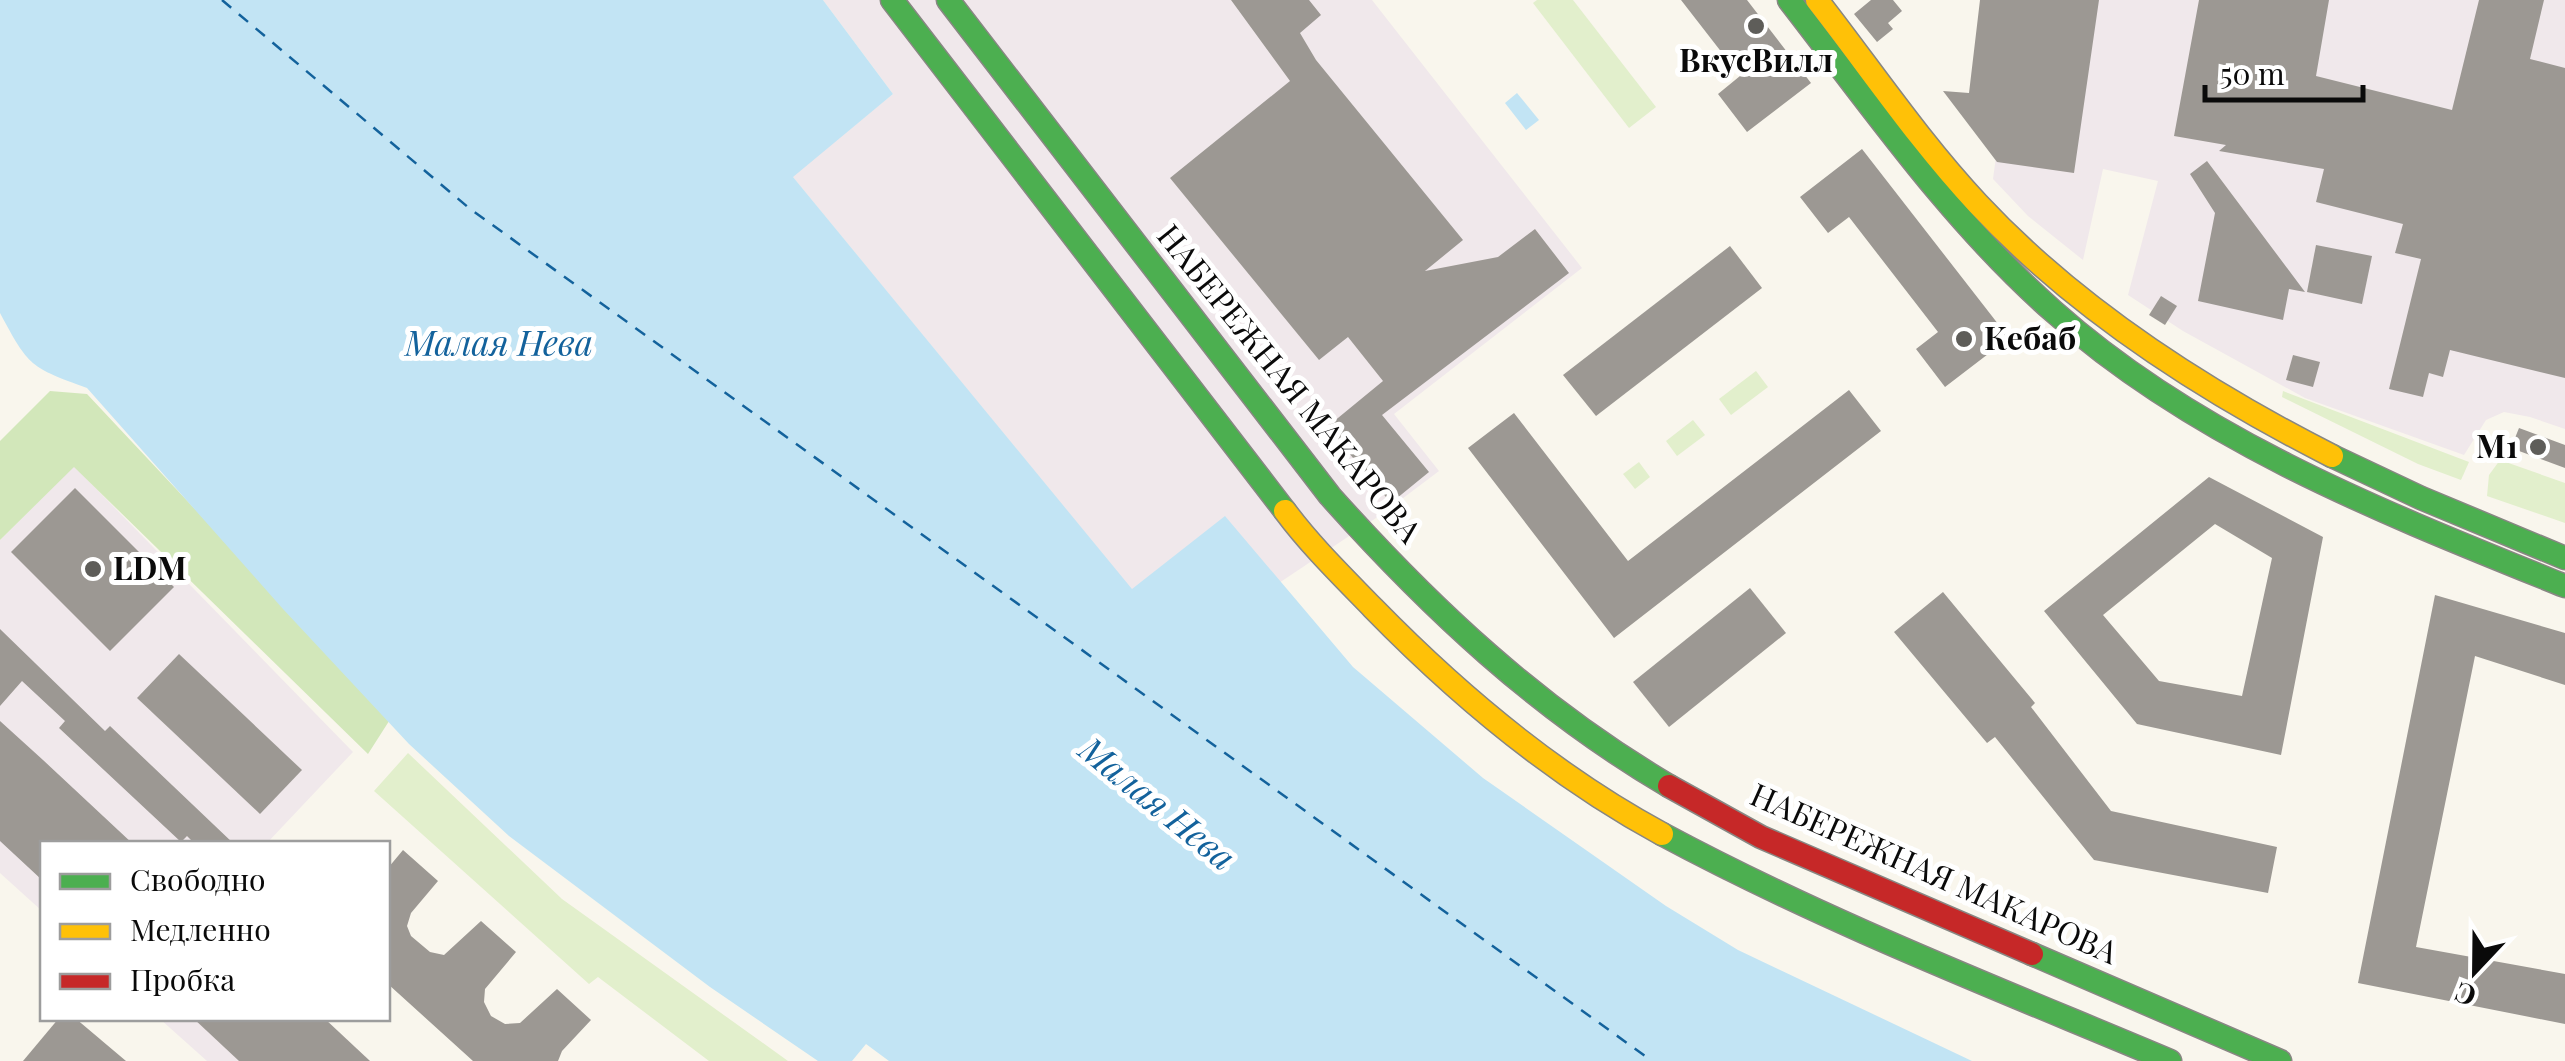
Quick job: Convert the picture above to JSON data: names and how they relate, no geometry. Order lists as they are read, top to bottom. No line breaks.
{"streets":{"main road":["НАБЕРЕЖНАЯ МАКАРОВА"]},"water":["Малая Нева"],"places":["ВкусВилл","Кебаб","М1","LDM"],"legend":["Свободно","Медленно","Пробка"],"scale_bar":"50 m","north":"bottom"}
